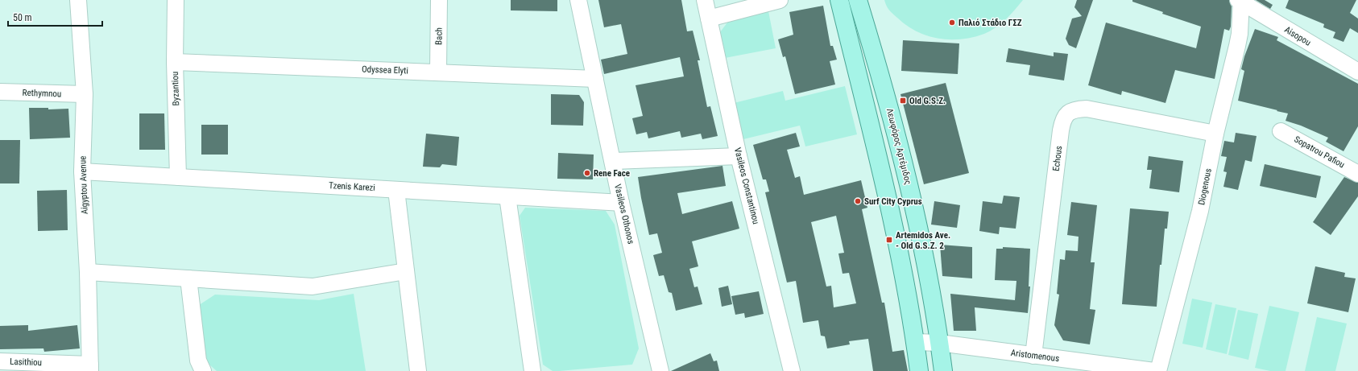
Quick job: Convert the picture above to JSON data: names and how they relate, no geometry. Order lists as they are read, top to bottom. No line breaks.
{"streets":{"main road":["Λεωφόρος Αρτέμιδος"],"street":["Bach","Aisopou","Odyssea Elyti","Byzantiou","Rethymnou","Sopatrou Pafiou","Echous","Aigyptou Avenue","Vasileos Constantinou","Tzenis Karezi","Diogenous","Vasileos Othonos","Aristomenous","Lasithiou"]},"crossings":[["Bach","Odyssea Elyti"],["Aisopou","Diogenous"],["Odyssea Elyti","Byzantiou"],["Odyssea Elyti","Vasileos Othonos"],["Byzantiou","Tzenis Karezi"],["Rethymnou","Aigyptou Avenue"],["Λεωφόρος Αρτέμιδος","Aristomenous"],["Echous","Diogenous"],["Echous","Aristomenous"],["Aigyptou Avenue","Tzenis Karezi"],["Aigyptou Avenue","Lasithiou"],["Tzenis Karezi","Vasileos Othonos"]],"places":{"other":["Παλιό Στάδιο ΓΣΖ","Rene Face","Surf City Cyprus"],"transit":["Old G.S.Z.","Artemidos Ave. - Old G.S.Z. 2"]},"scale_bar":"50 m"}
